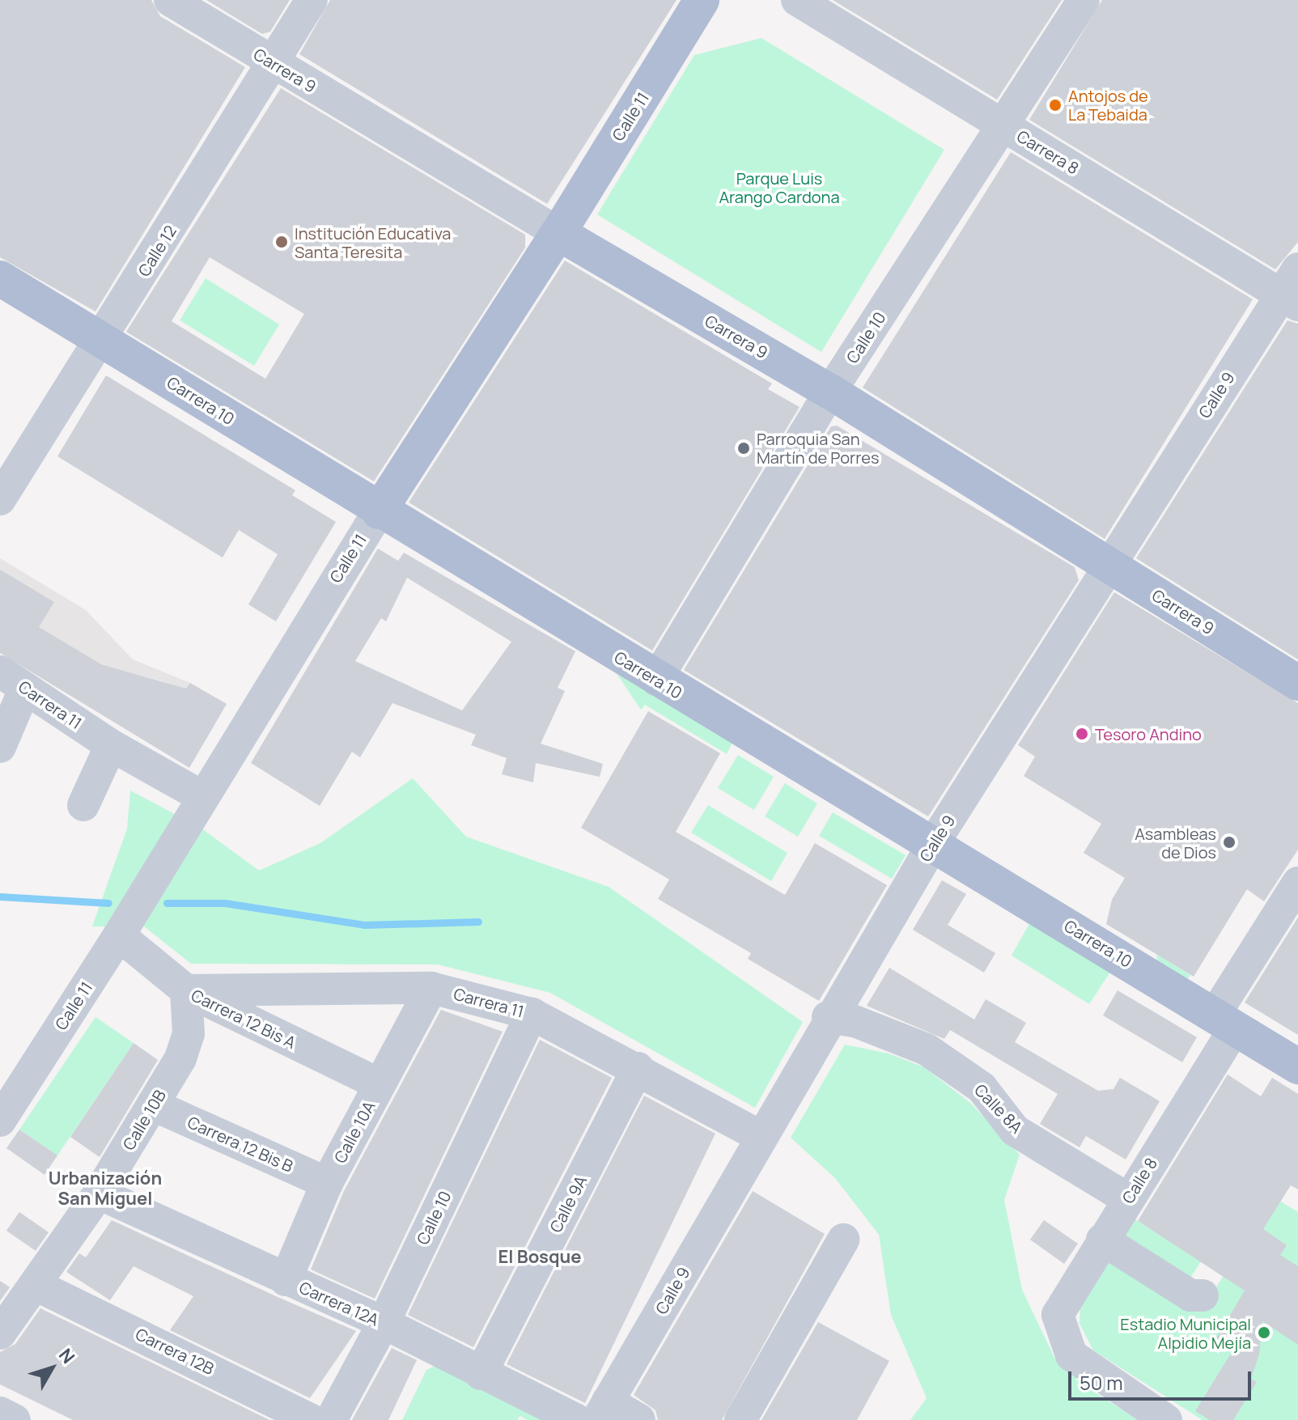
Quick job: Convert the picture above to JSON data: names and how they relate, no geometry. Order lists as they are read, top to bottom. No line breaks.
{"streets":{"main road":["Carrera 9","Calle 11","Carrera 10"],"street":["Carrera 8","Calle 12","Calle 10","Calle 9","Carrera 11","Carrera 12 Bis A","Calle 8A","Calle 10B","Calle 10A","Carrera 12 Bis B","Calle 8","Calle 9A","Carrera 12A","Carrera 12B"]},"crossings":[["Carrera 9","Calle 11"],["Carrera 9","Calle 12"],["Carrera 9","Calle 10"],["Carrera 9","Calle 9"],["Calle 11","Carrera 10"],["Calle 11","Carrera 11"],["Calle 11","Carrera 12 Bis A"],["Carrera 8","Calle 10"],["Carrera 8","Calle 9"],["Calle 12","Carrera 10"],["Calle 10","Carrera 10"],["Calle 10","Carrera 11"],["Calle 10","Carrera 12A"],["Calle 9","Carrera 10"],["Calle 9","Carrera 11"],["Calle 9","Calle 8A"],["Carrera 10","Calle 8"],["Carrera 11","Carrera 12 Bis A"],["Carrera 11","Calle 10B"],["Carrera 11","Calle 10A"],["Carrera 11","Calle 9A"],["Carrera 12 Bis A","Calle 10B"],["Carrera 12 Bis A","Calle 10A"],["Calle 8A","Calle 8"],["Calle 10B","Carrera 12 Bis B"],["Calle 10B","Carrera 12A"],["Calle 10B","Carrera 12B"],["Calle 10A","Carrera 12 Bis B"],["Calle 10A","Carrera 12A"],["Calle 9A","Carrera 12A"]],"districts":["Urbanización San Miguel","El Bosque"],"parks":["Parque Luis Arango Cardona"],"places":["Antojos de La Tebaida","Institución Educativa Santa Teresita","Parroquia San Martín de Porres","Tesoro Andino","Asambleas de Dios","Estadio Municipal Alpidio Mejía"],"scale_bar":"50 m","north":"top right"}
